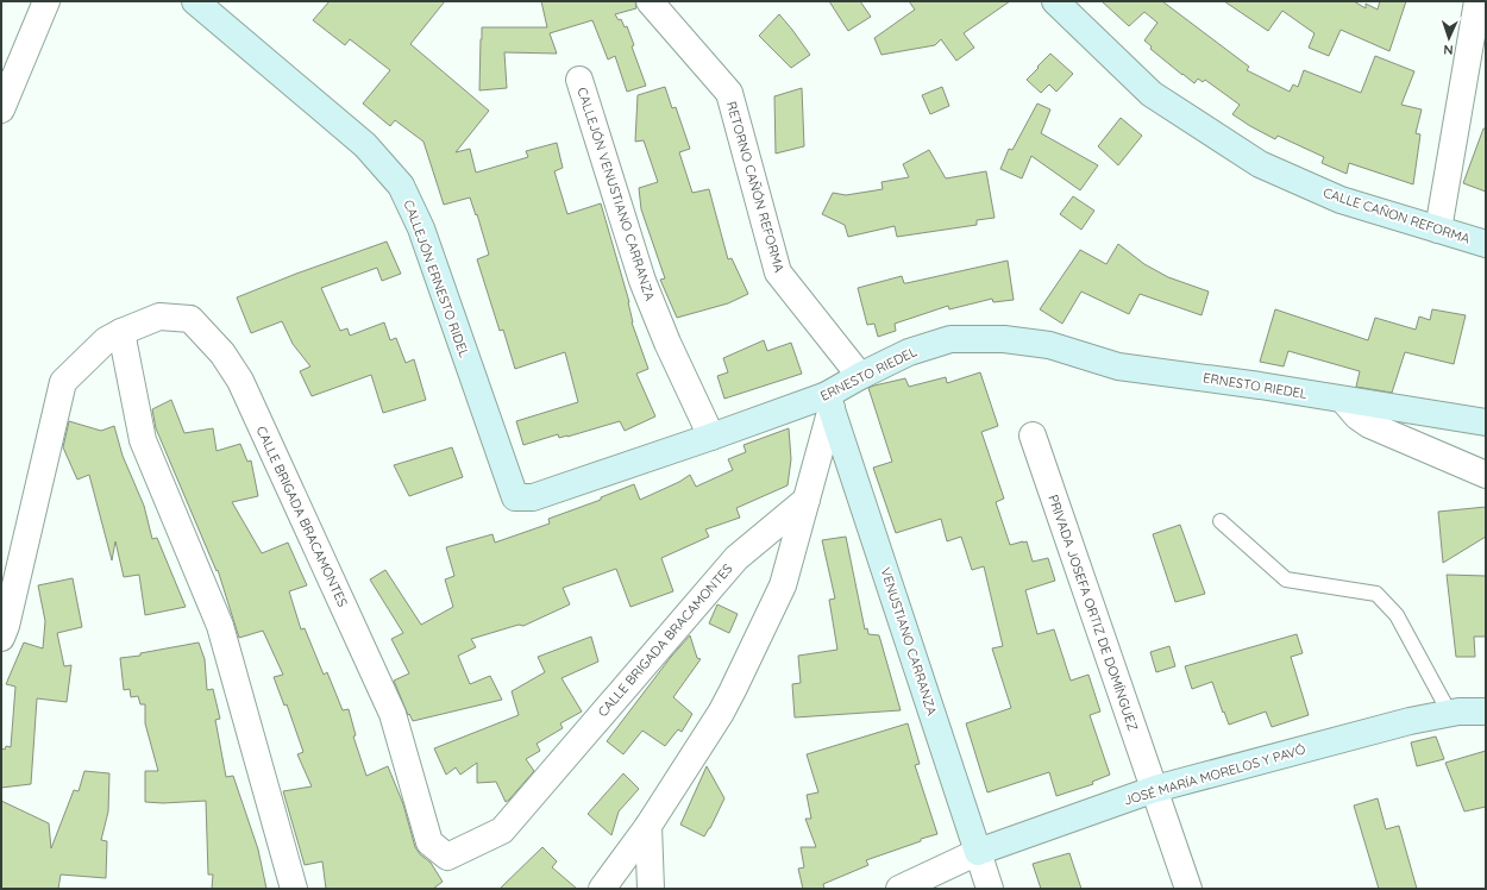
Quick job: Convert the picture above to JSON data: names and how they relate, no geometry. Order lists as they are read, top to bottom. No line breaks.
{"streets":{"street":["RETORNO CAÑÓN REFORMA","CALLEJÓN VENUSTIANO CARRANZA","CALLE CAÑON REFORMA","CALLEJÓN ERNESTO RIDEL","ERNESTO RIEDEL","CALLE BRIGADA BRACAMONTES","PRIVADA JOSEFA ORTIZ DE DOMÍNGUEZ","VENUSTIANO CARRANZA","JOSÉ MARÍA MORELOS Y PAVÓ"]},"crossings":[["RETORNO CAÑÓN REFORMA","ERNESTO RIEDEL"],["CALLEJÓN VENUSTIANO CARRANZA","ERNESTO RIEDEL"],["CALLEJÓN ERNESTO RIDEL","ERNESTO RIEDEL"],["ERNESTO RIEDEL","VENUSTIANO CARRANZA"],["PRIVADA JOSEFA ORTIZ DE DOMÍNGUEZ","JOSÉ MARÍA MORELOS Y PAVÓ"],["VENUSTIANO CARRANZA","JOSÉ MARÍA MORELOS Y PAVÓ"]],"north":"bottom"}
